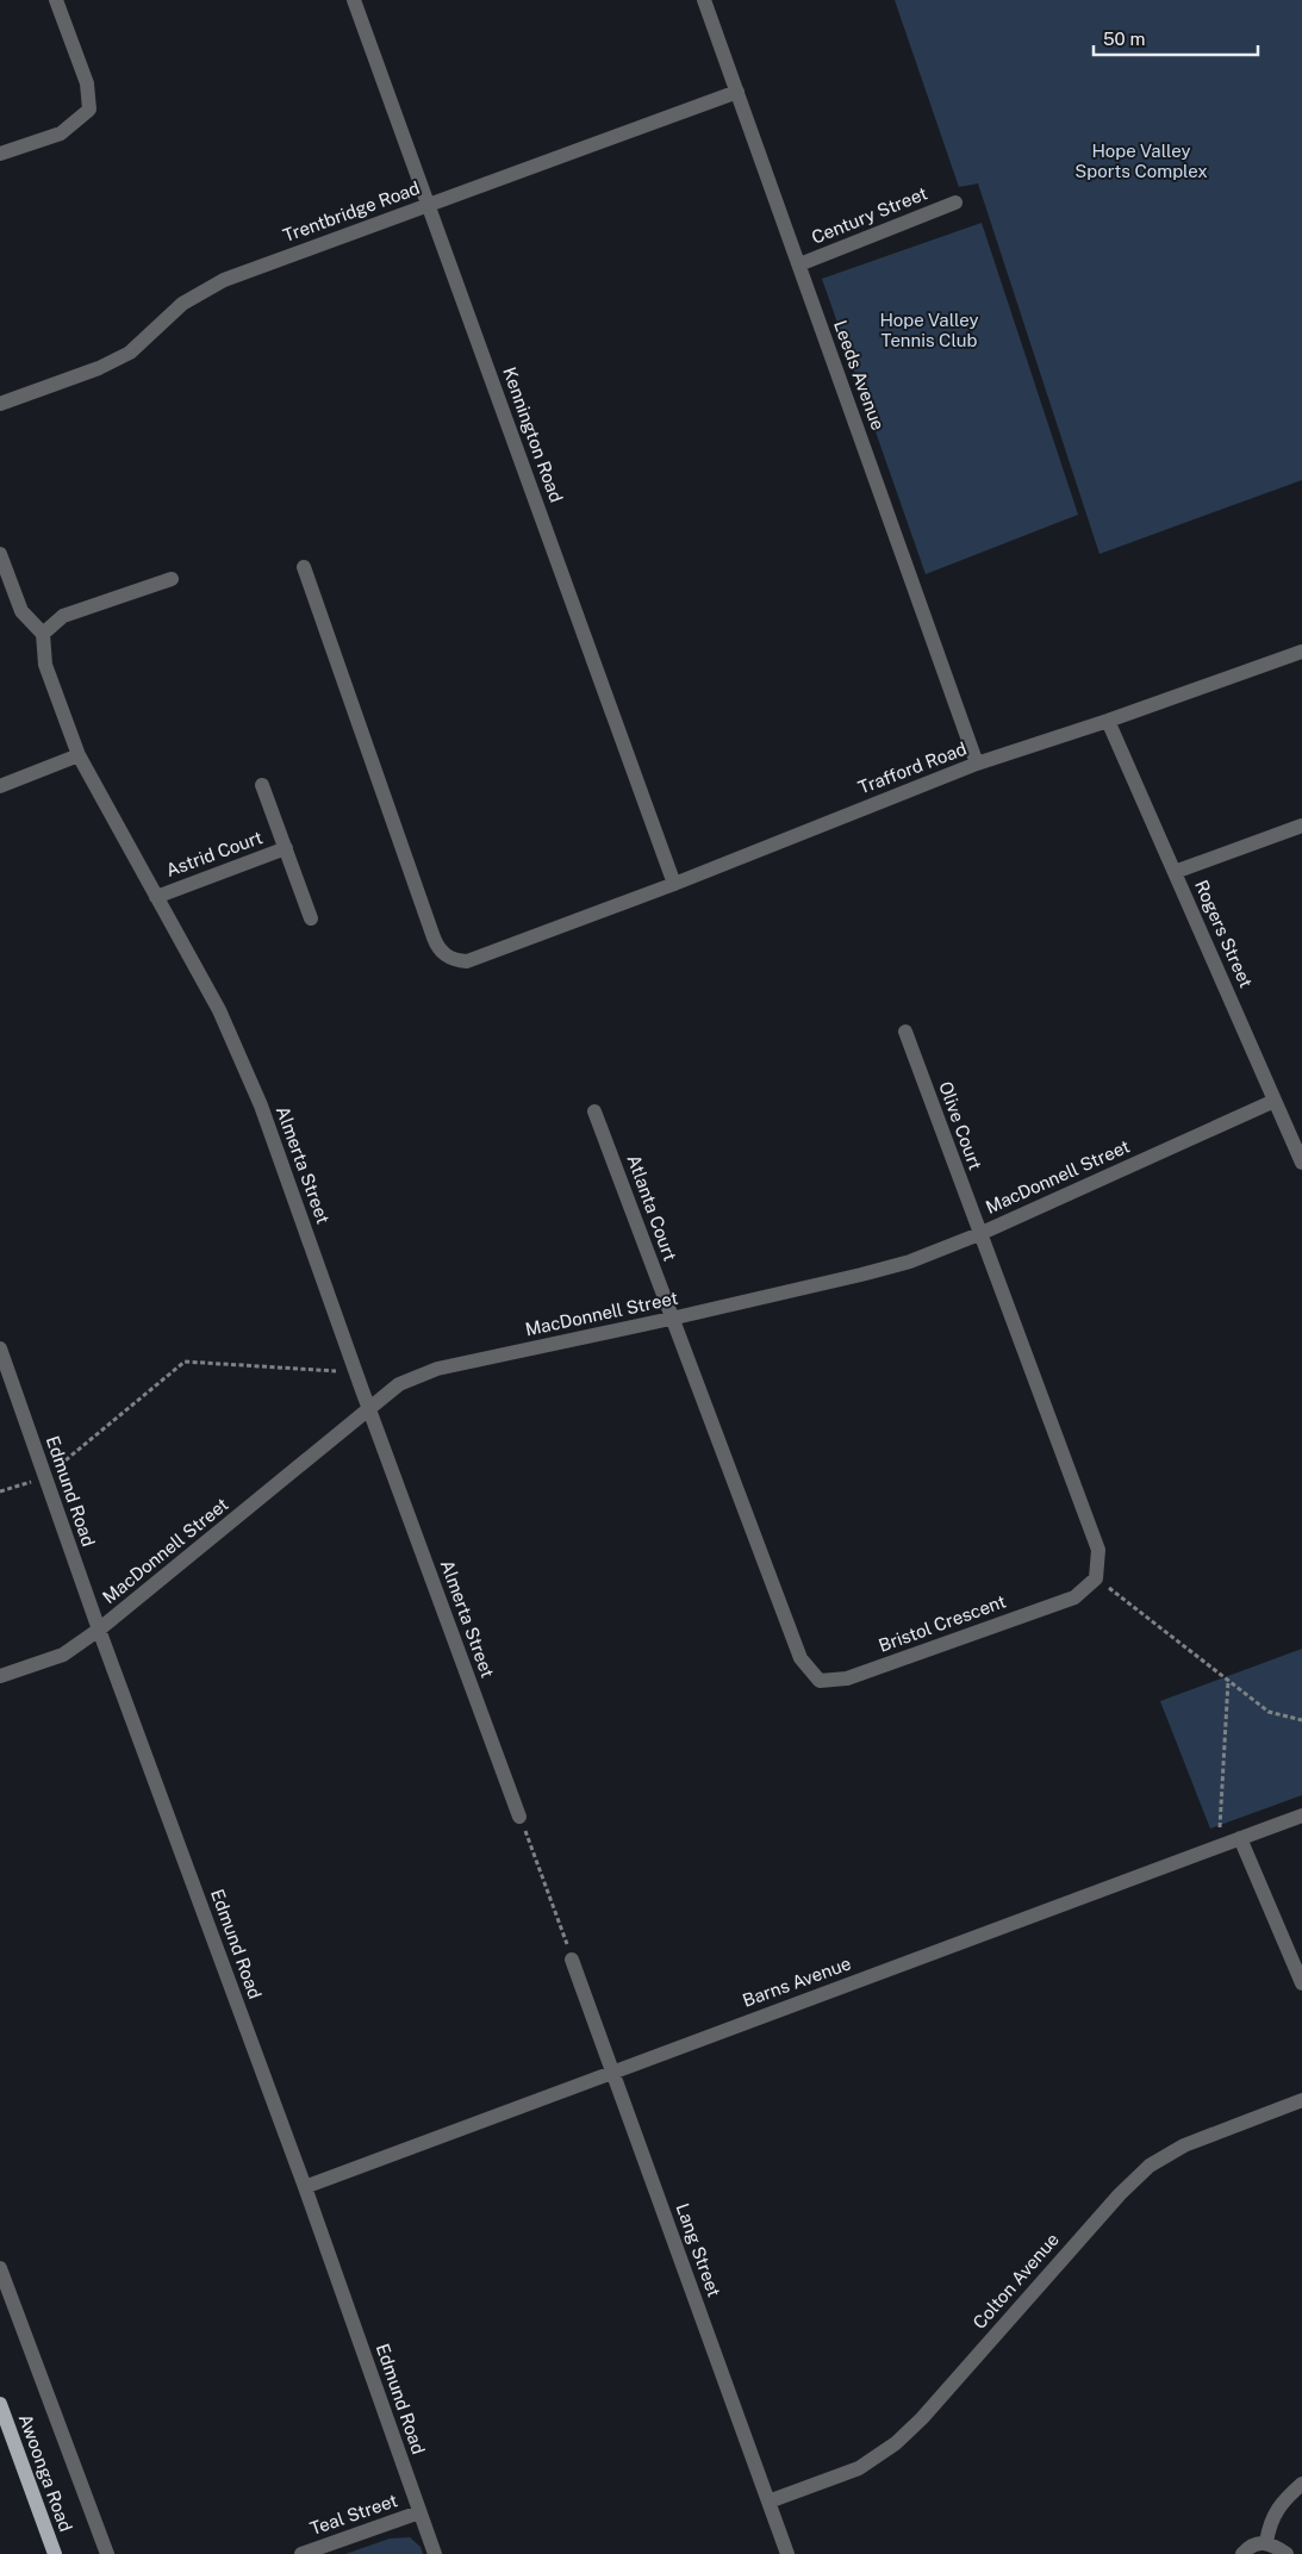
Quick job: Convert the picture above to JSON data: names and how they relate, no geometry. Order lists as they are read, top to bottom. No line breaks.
{"streets":{"main road":["Awoonga Road"],"street":["Trentbridge Road","Century Street","Leeds Avenue","Kennington Road","Trafford Road","Astrid Court","Rogers Street","Olive Court","Almerta Street","MacDonnell Street","Atlanta Court","Edmund Road","Bristol Crescent","Barns Avenue","Lang Street","Colton Avenue","Teal Street"]},"crossings":[["Trentbridge Road","Leeds Avenue"],["Trentbridge Road","Kennington Road"],["Century Street","Leeds Avenue"],["Leeds Avenue","Trafford Road"],["Kennington Road","Trafford Road"],["Trafford Road","Rogers Street"],["Astrid Court","Almerta Street"],["Rogers Street","MacDonnell Street"],["Olive Court","MacDonnell Street"],["Almerta Street","MacDonnell Street"],["MacDonnell Street","Atlanta Court"],["MacDonnell Street","Edmund Road"],["MacDonnell Street","Bristol Crescent"],["Atlanta Court","Bristol Crescent"],["Edmund Road","Barns Avenue"],["Edmund Road","Teal Street"],["Barns Avenue","Lang Street"],["Lang Street","Colton Avenue"]],"parks":["Hope Valley Sports Complex","Hope Valley Tennis Club"],"scale_bar":"50 m"}
